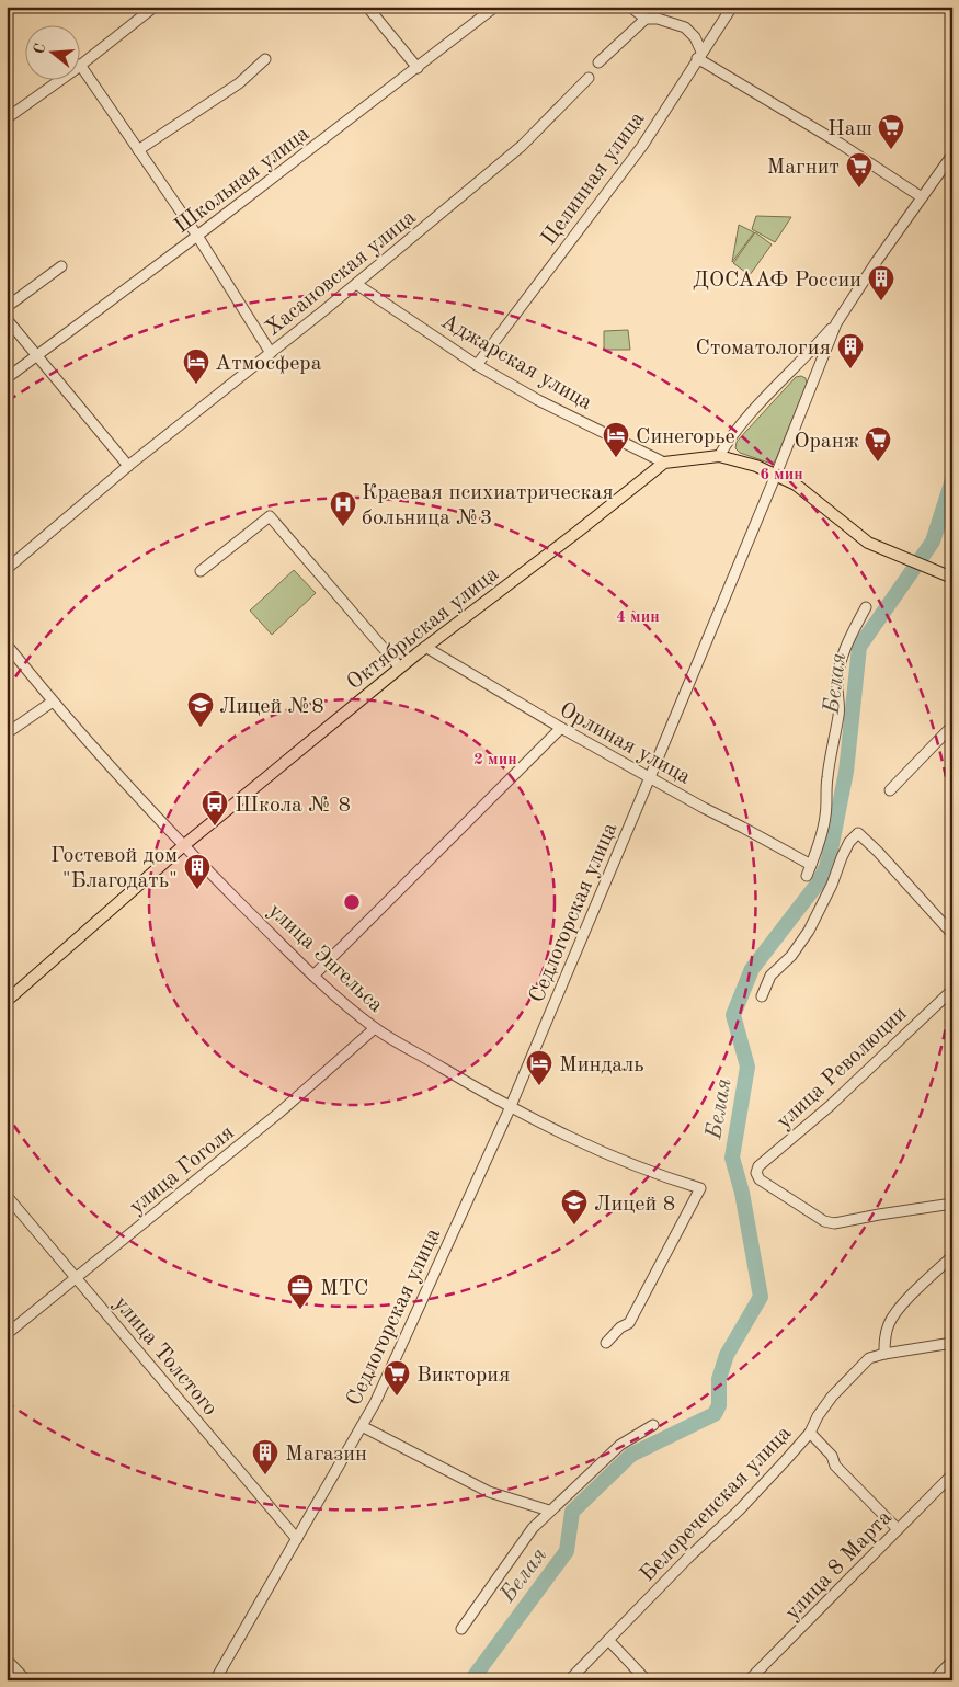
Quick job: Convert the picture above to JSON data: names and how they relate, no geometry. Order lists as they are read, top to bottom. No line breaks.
{"streets":{"main road":["Октябрьская улица"],"street":["Целинная улица","Школьная улица","Хасановская улица","Аджарская улица","Орлиная улица","Седлогорская улица","улица Энгельса","улица Революции","улица Гоголя","улица Толстого","Белореченская улица","улица 8 Марта"]},"crossings":[["Целинная улица","Аджарская улица"],["Хасановская улица","Аджарская улица"],["Аджарская улица","Октябрьская улица"],["Октябрьская улица","Орлиная улица"],["Октябрьская улица","улица Энгельса"],["Орлиная улица","Седлогорская улица"],["Седлогорская улица","улица Энгельса"],["Седлогорская улица","улица Толстого"],["улица Энгельса","улица Гоголя"],["улица Гоголя","улица Толстого"]],"water":["Белая"],"places":{"supermarket":["Наш","Магнит","Оранж","Виктория"],"building":["ДОСААФ России","Стоматология","Гостевой дом \"Благодать\"","Магазин"],"hotel":["Атмосфера","Синегорье","Миндаль"],"hospital":["Краевая психиатрическая больница №3"],"school or university":["Лицей №8","Лицей 8"],"bus stop":["Школа № 8"],"office":["МТС"]},"north":"left","rings":["6 мин","4 мин","2 мин"]}
